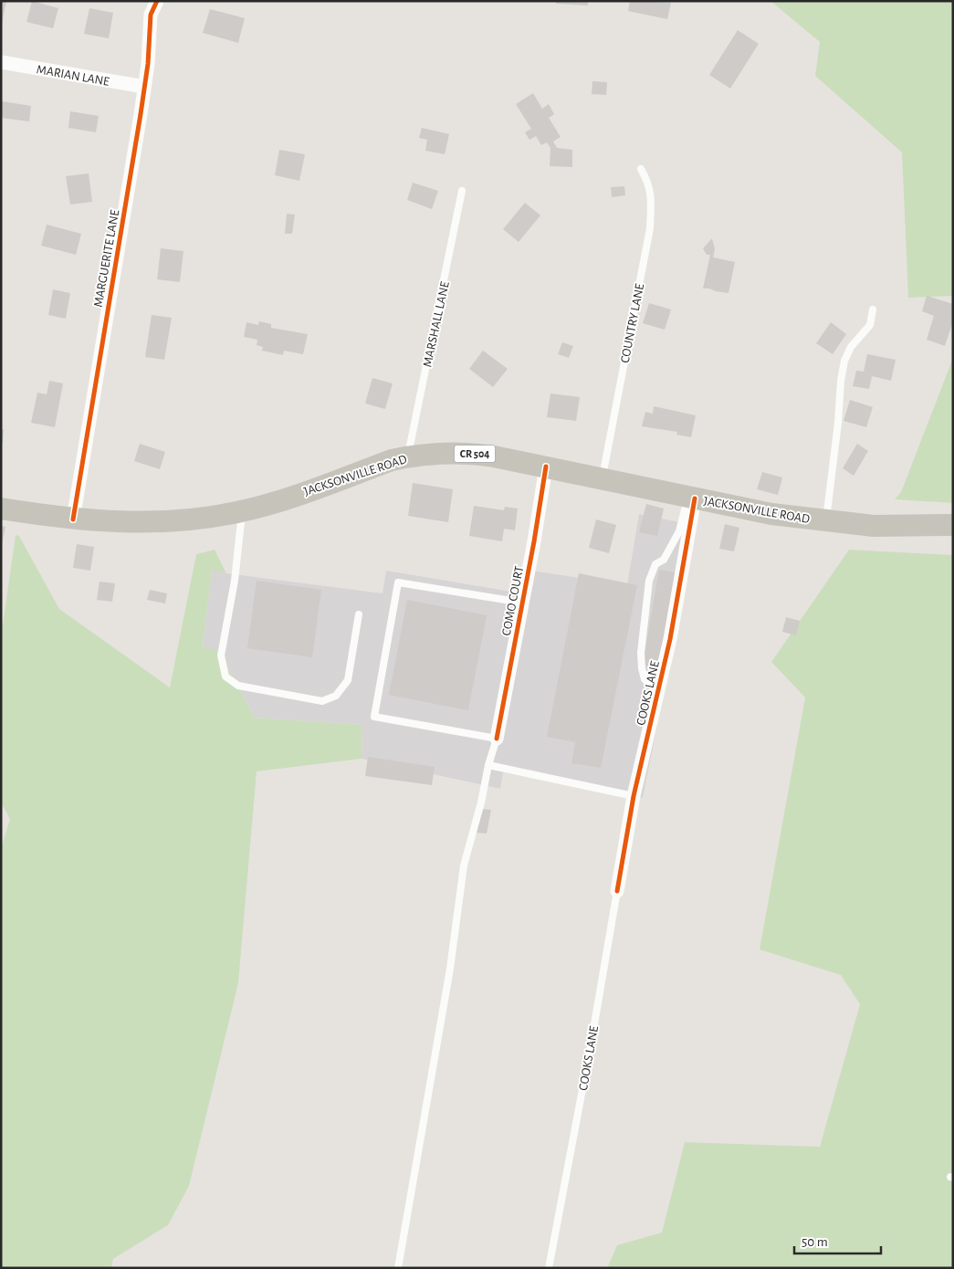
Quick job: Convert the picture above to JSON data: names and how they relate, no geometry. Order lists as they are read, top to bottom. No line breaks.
{"streets":{"main road":["CR 504","JACKSONVILLE ROAD"],"street":["MARIAN LANE","MARGUERITE LANE","COMO COURT","COOKS LANE"],"lane":["COUNTRY LANE","MARSHALL LANE"]},"crossings":[["MARIAN LANE","MARGUERITE LANE"],["MARGUERITE LANE","JACKSONVILLE ROAD"],["COUNTRY LANE","JACKSONVILLE ROAD"],["MARSHALL LANE","JACKSONVILLE ROAD"],["JACKSONVILLE ROAD","COMO COURT"],["JACKSONVILLE ROAD","COOKS LANE"]],"scale_bar":"50 m"}
